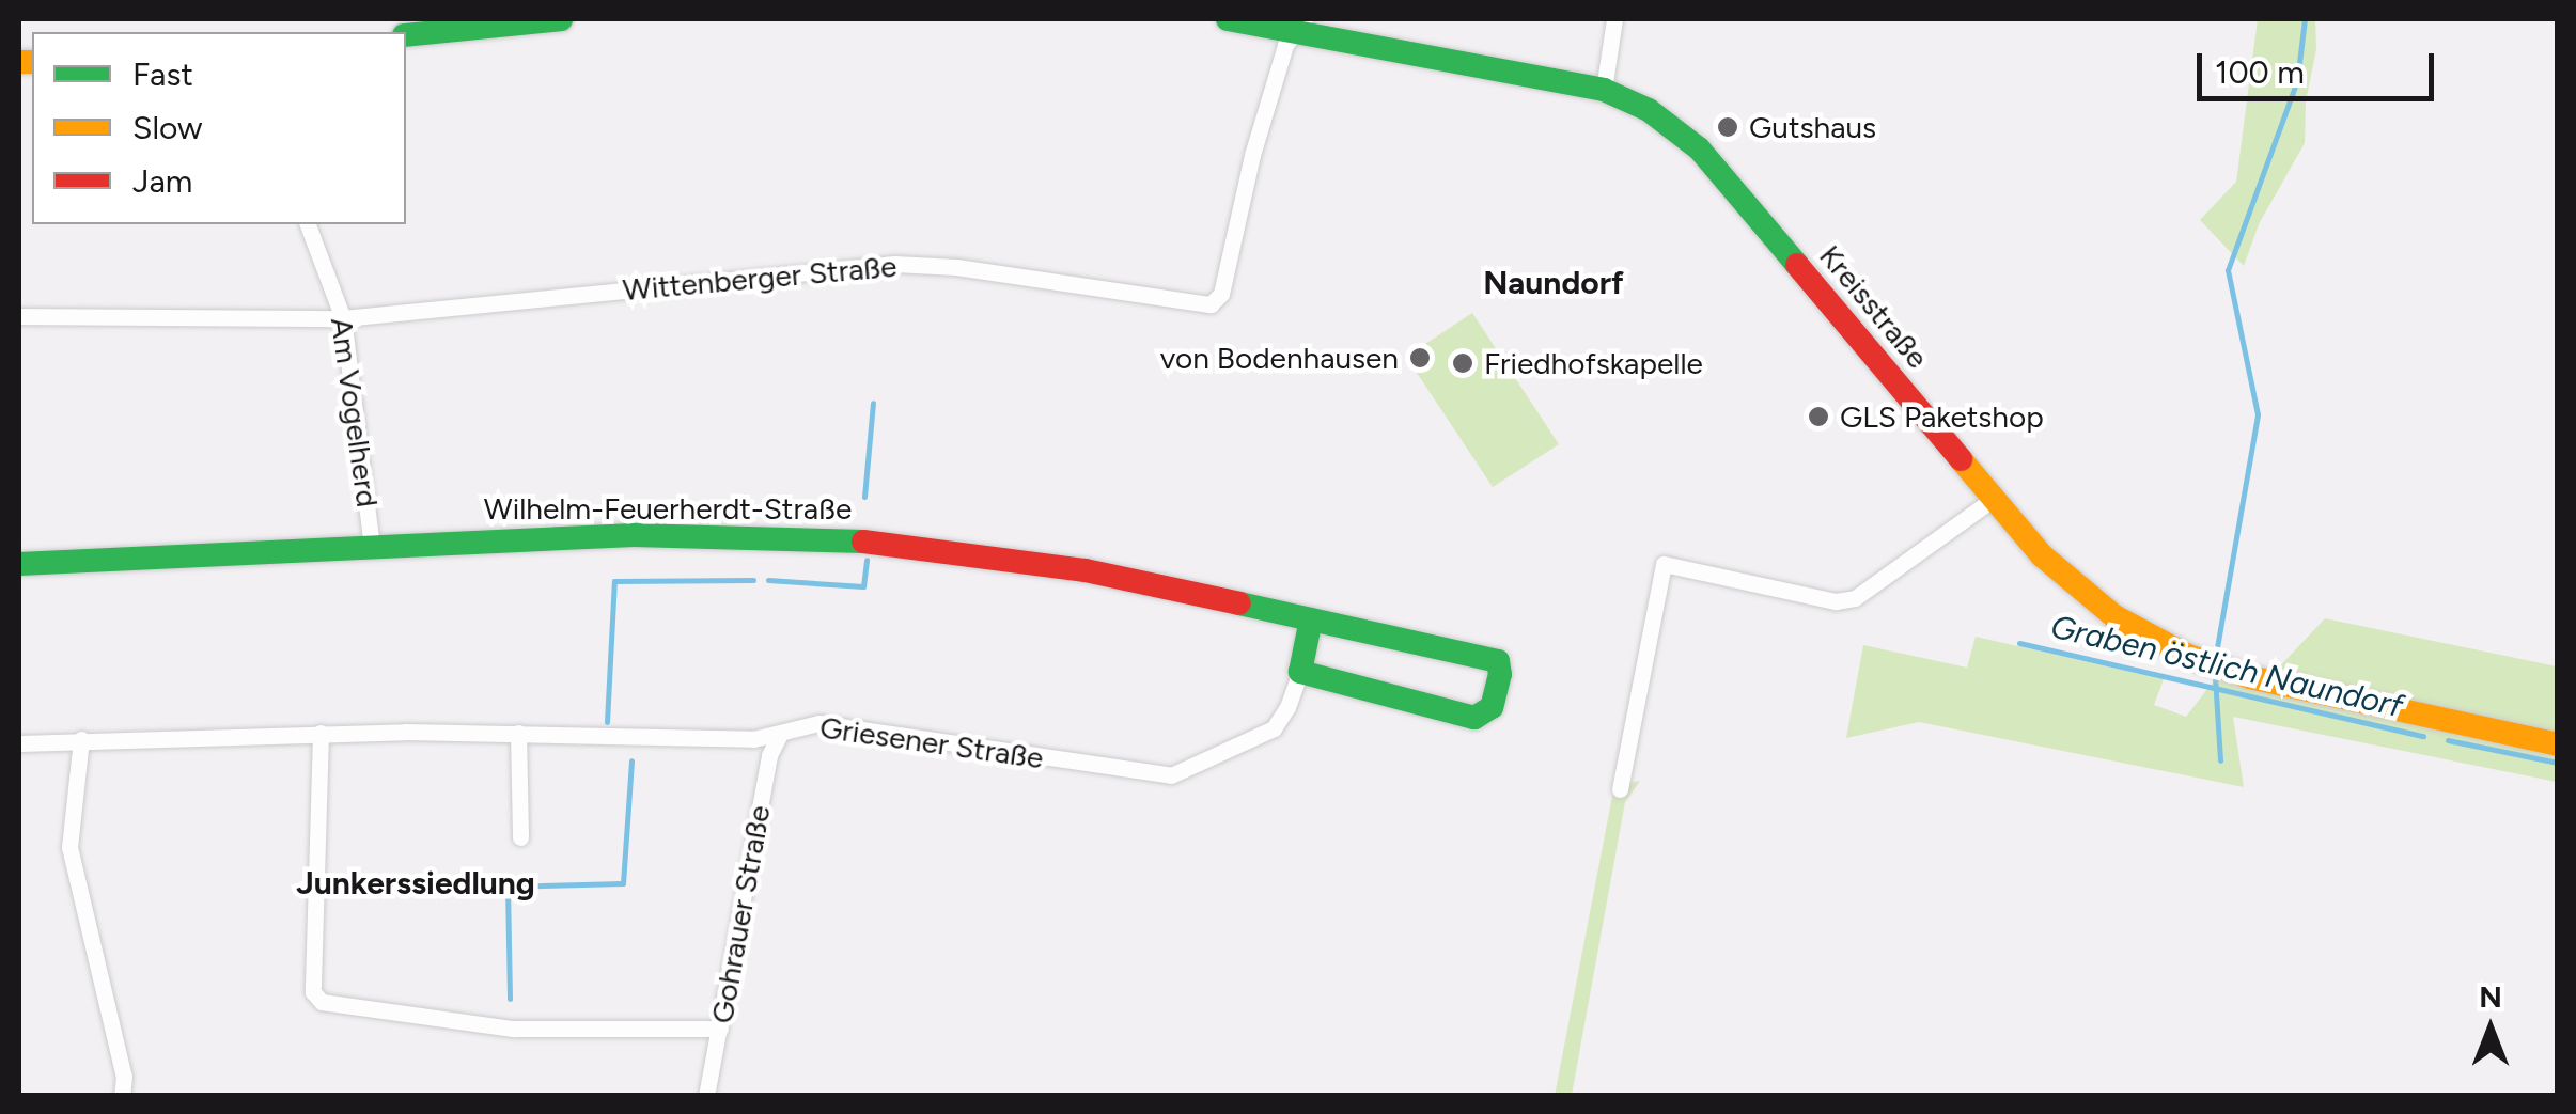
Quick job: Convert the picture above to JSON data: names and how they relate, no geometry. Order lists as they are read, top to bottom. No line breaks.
{"streets":{"street":["Wittenberger Straße","Kreisstraße","Am Vogelherd","Wilhelm-Feuerherdt-Straße","Griesener Straße","Gohrauer Straße"]},"crossings":[["Wittenberger Straße","Kreisstraße"],["Wittenberger Straße","Am Vogelherd"],["Am Vogelherd","Wilhelm-Feuerherdt-Straße"],["Wilhelm-Feuerherdt-Straße","Griesener Straße"],["Griesener Straße","Gohrauer Straße"]],"districts":["Naundorf","Junkerssiedlung"],"water":["Graben östlich Naundorf"],"places":["Gutshaus","von Bodenhausen","Friedhofskapelle","GLS Paketshop"],"legend":["Fast","Slow","Jam"],"scale_bar":"100 m","north":"top"}
